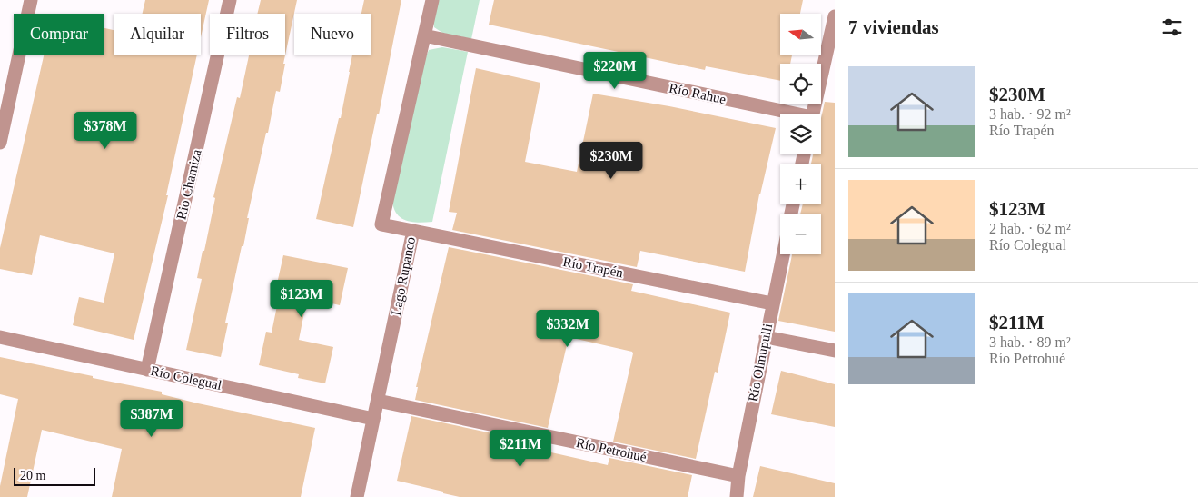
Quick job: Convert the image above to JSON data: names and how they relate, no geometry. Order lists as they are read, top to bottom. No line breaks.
{"streets":{"street":["Río Rahue","Rio Chamiza","Río Trapén","Lago Rupanco","Río Olmupulli","Río Colegual","Río Petrohué"]},"crossings":[["Río Rahue","Lago Rupanco"],["Rio Chamiza","Río Colegual"],["Río Trapén","Lago Rupanco"],["Río Trapén","Río Olmupulli"],["Lago Rupanco","Río Colegual"],["Lago Rupanco","Río Petrohué"],["Río Olmupulli","Río Petrohué"]],"scale_bar":"20 m","north":"left","page":{"heading":"7 viviendas","map_buttons":["+","−"],"chip":["Comprar","Alquilar","Filtros","Nuevo"],"price":["$220M","$378M","$230M","$123M","$332M","$387M","$211M"],"list":[{"name":"$230M","note":"3 hab. · 92 m² · Río Trapén"},{"name":"$123M","note":"2 hab. · 62 m² · Río Colegual"},{"name":"$211M","note":"3 hab. · 89 m² · Río Petrohué"}],"scale":"20 m"}}
